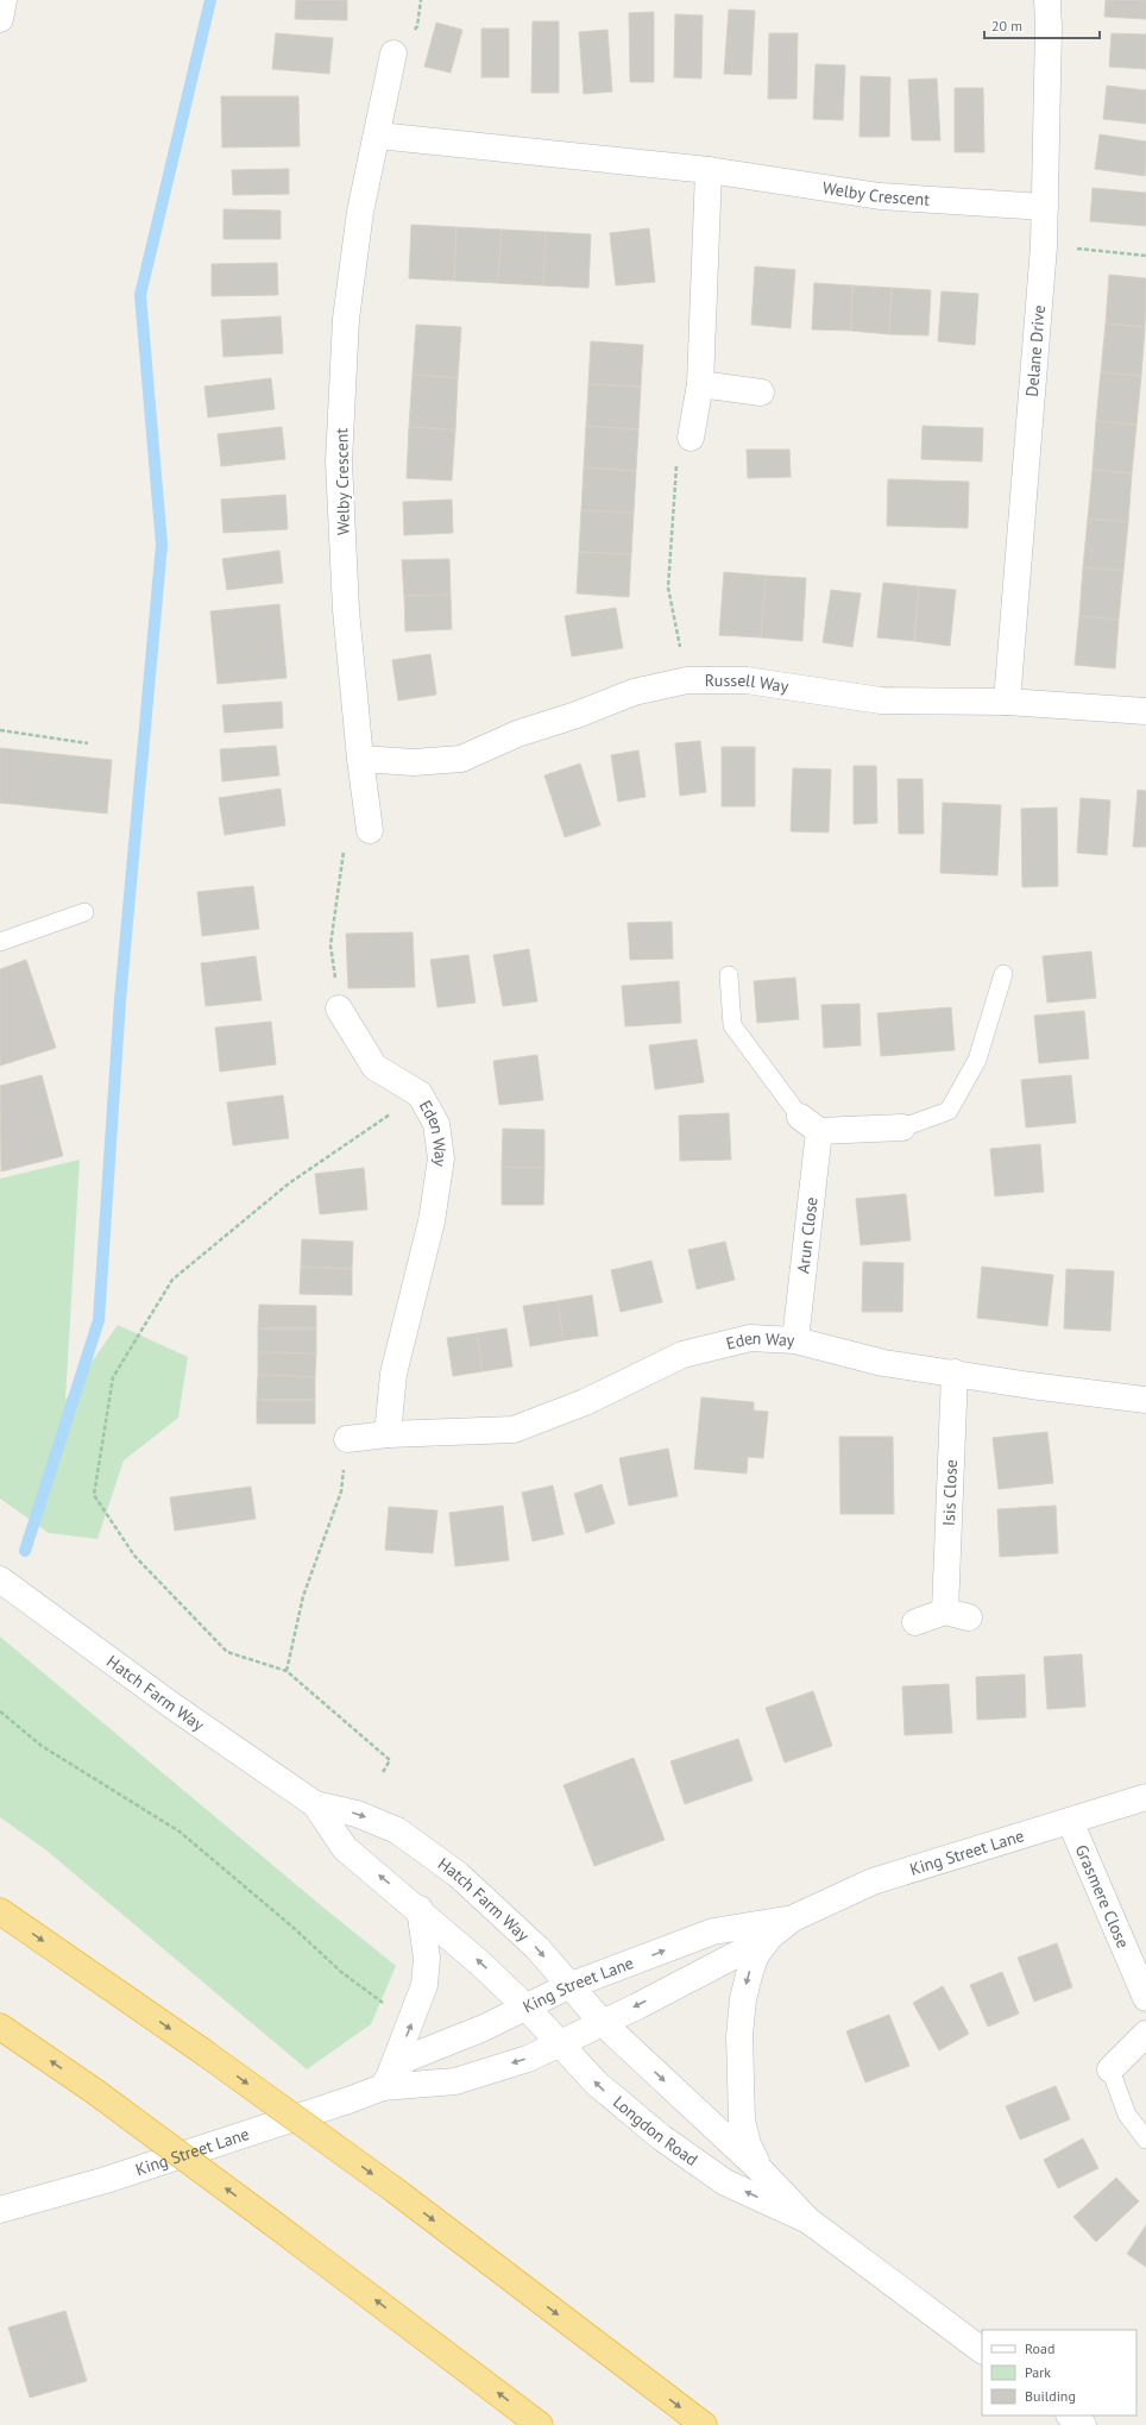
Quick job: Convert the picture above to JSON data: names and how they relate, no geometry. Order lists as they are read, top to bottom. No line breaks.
{"streets":{"street":["Welby Crescent","Delane Drive","Russell Way","Eden Way","Arun Close","Isis Close","Hatch Farm Way","King Street Lane","Grasmere Close","Longdon Road"]},"crossings":[["Welby Crescent","Delane Drive"],["Welby Crescent","Russell Way"],["Delane Drive","Russell Way"],["Eden Way","Arun Close"],["Eden Way","Isis Close"],["Hatch Farm Way","King Street Lane"],["Hatch Farm Way","Longdon Road"],["King Street Lane","Grasmere Close"],["King Street Lane","Longdon Road"]],"legend":["Road","Park","Building"],"scale_bar":"20 m"}
